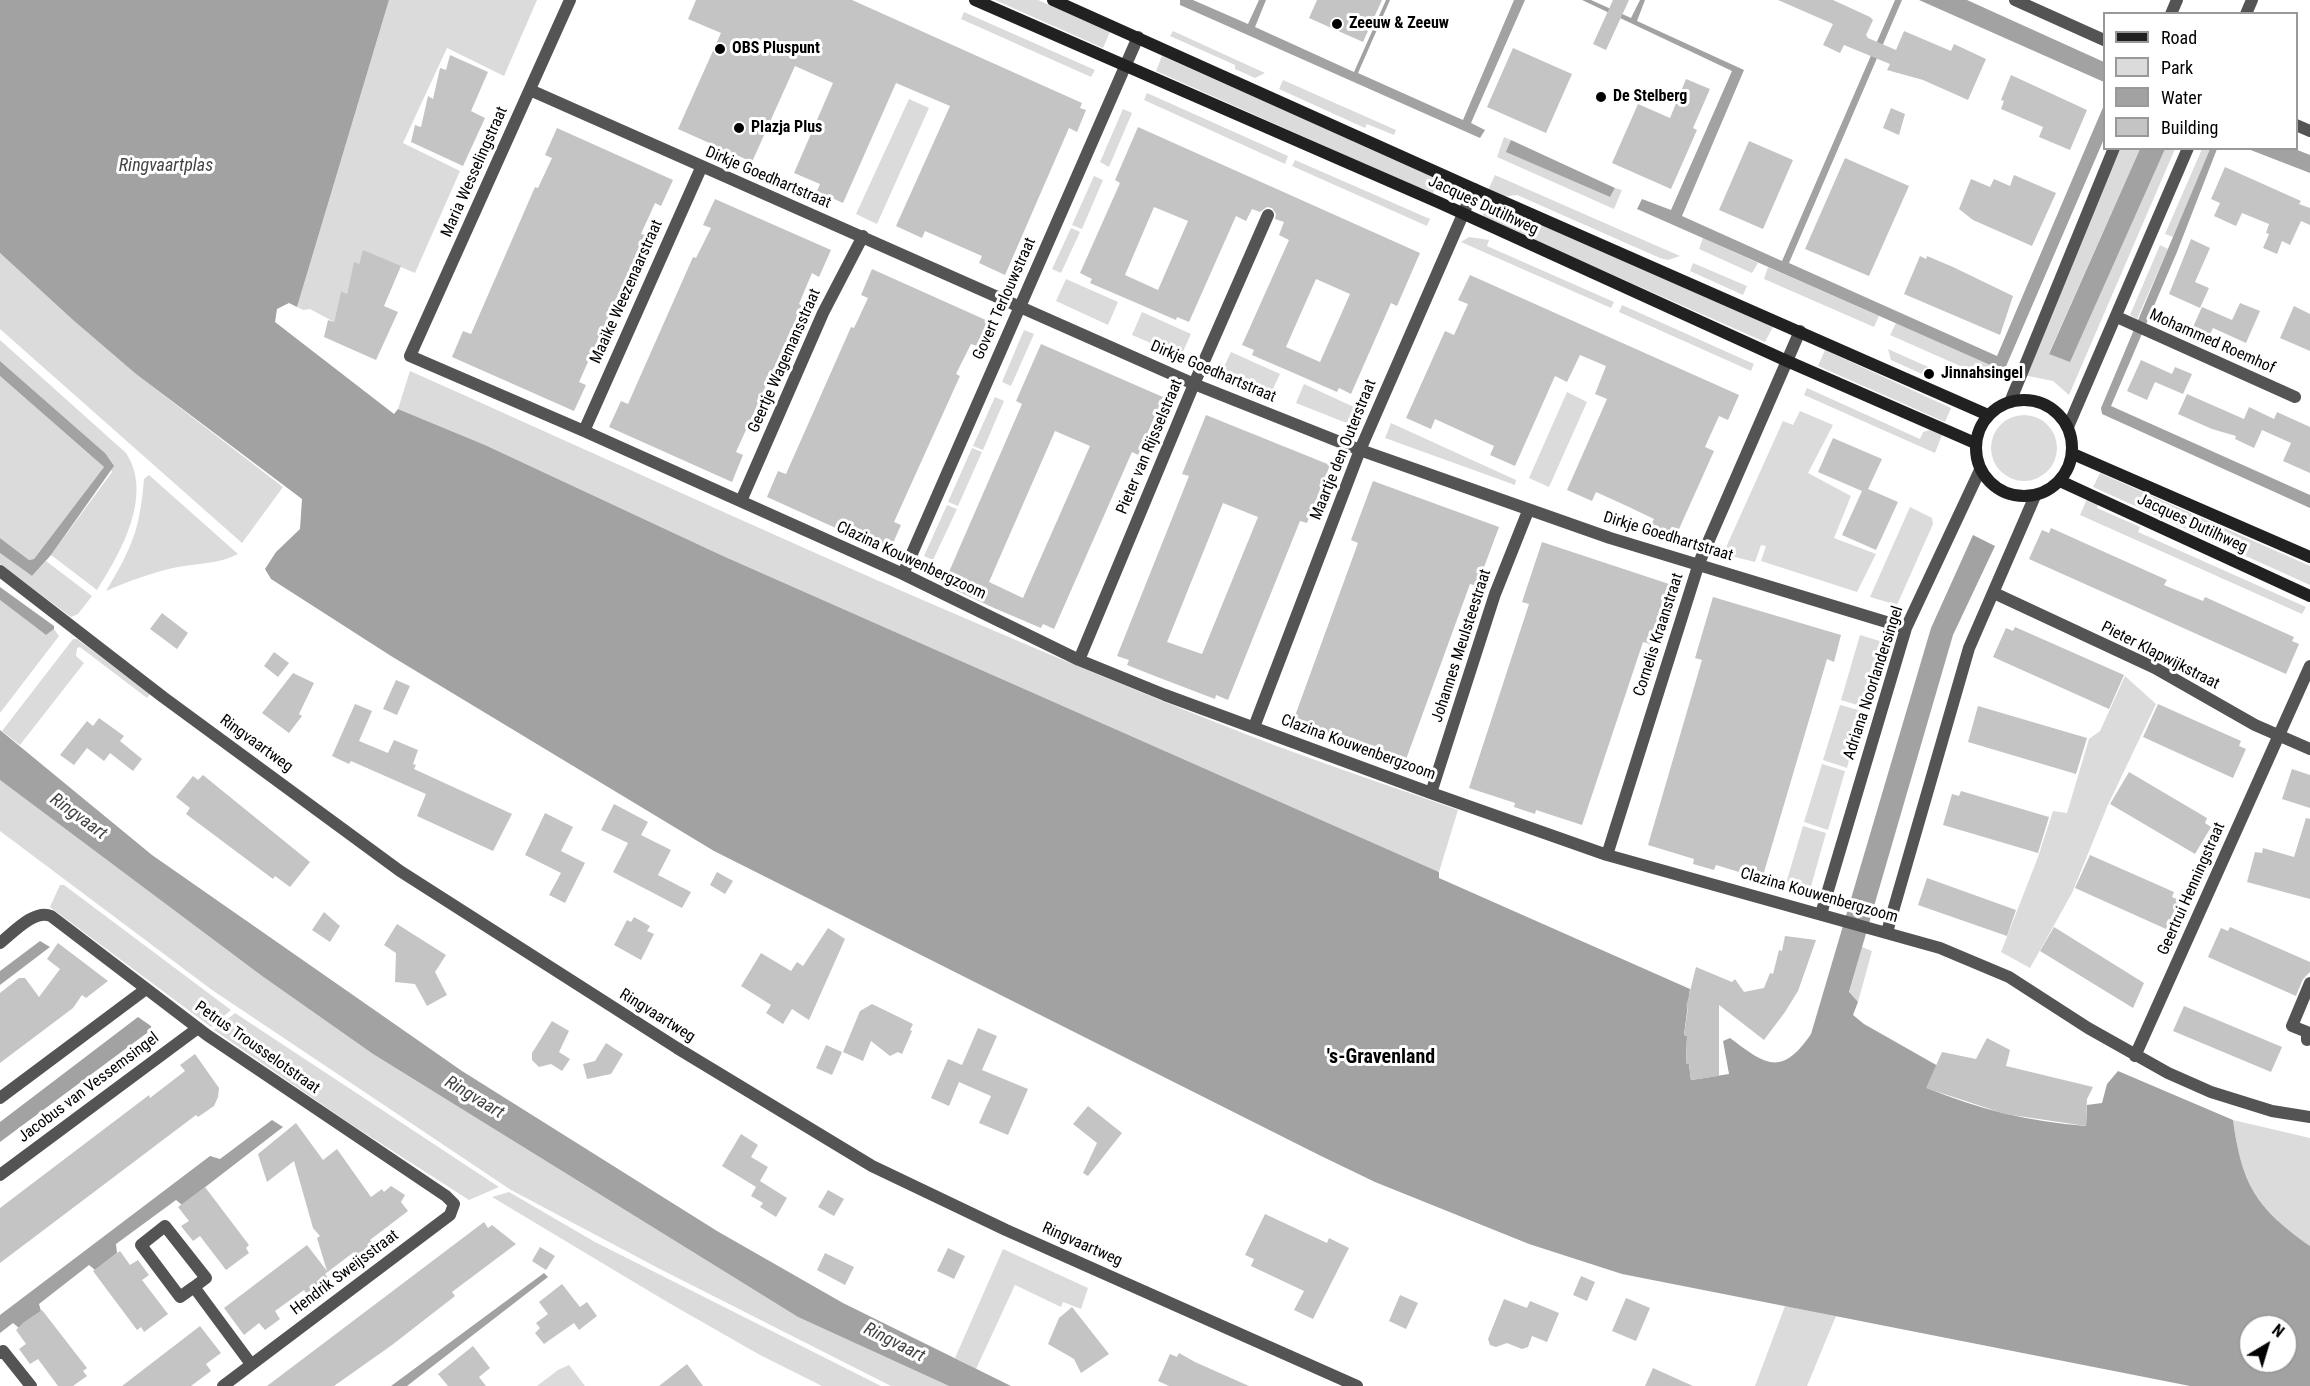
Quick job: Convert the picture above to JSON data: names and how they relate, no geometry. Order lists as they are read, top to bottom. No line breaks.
{"streets":{"main road":["Jacques Dutilhweg"],"street":["Maria Wesselingstraat","Dirkje Goedhartstraat","Maaike Weezenaarstraat","Govert Terlouwstraat","Mohammed Roemhof","Geertje Wagemansstraat","Pieter van Rijsselstraat","Maartje den Outerstraat","Clazina Kouwenbergzoom","Cornelis Kraanstraat","Johannes Meulsteestraat","Pieter Klapwijkstraat","Adriana Noorlandersingel","Ringvaartweg","Geertrui Henningstraat","Petrus Trousselotstraat","Jacobus van Vessemsingel","Hendrik Sweijsstraat"]},"crossings":[["Maria Wesselingstraat","Dirkje Goedhartstraat"],["Maria Wesselingstraat","Clazina Kouwenbergzoom"],["Dirkje Goedhartstraat","Maaike Weezenaarstraat"],["Dirkje Goedhartstraat","Govert Terlouwstraat"],["Dirkje Goedhartstraat","Geertje Wagemansstraat"],["Dirkje Goedhartstraat","Pieter van Rijsselstraat"],["Dirkje Goedhartstraat","Maartje den Outerstraat"],["Dirkje Goedhartstraat","Cornelis Kraanstraat"],["Dirkje Goedhartstraat","Johannes Meulsteestraat"],["Dirkje Goedhartstraat","Adriana Noorlandersingel"],["Jacques Dutilhweg","Govert Terlouwstraat"],["Jacques Dutilhweg","Maartje den Outerstraat"],["Jacques Dutilhweg","Cornelis Kraanstraat"],["Jacques Dutilhweg","Adriana Noorlandersingel"],["Maaike Weezenaarstraat","Clazina Kouwenbergzoom"],["Govert Terlouwstraat","Clazina Kouwenbergzoom"],["Geertje Wagemansstraat","Clazina Kouwenbergzoom"],["Pieter van Rijsselstraat","Clazina Kouwenbergzoom"],["Maartje den Outerstraat","Clazina Kouwenbergzoom"],["Clazina Kouwenbergzoom","Cornelis Kraanstraat"],["Clazina Kouwenbergzoom","Johannes Meulsteestraat"],["Clazina Kouwenbergzoom","Adriana Noorlandersingel"],["Clazina Kouwenbergzoom","Geertrui Henningstraat"],["Pieter Klapwijkstraat","Geertrui Henningstraat"],["Petrus Trousselotstraat","Jacobus van Vessemsingel"],["Petrus Trousselotstraat","Hendrik Sweijsstraat"]],"districts":["'s-Gravenland"],"water":["Ringvaartplas","Ringvaart"],"places":["Zeeuw & Zeeuw","OBS Pluspunt","De Stelberg","Plazja Plus","Jinnahsingel"],"legend":["Road","Park","Water","Building"],"north":"top right"}
